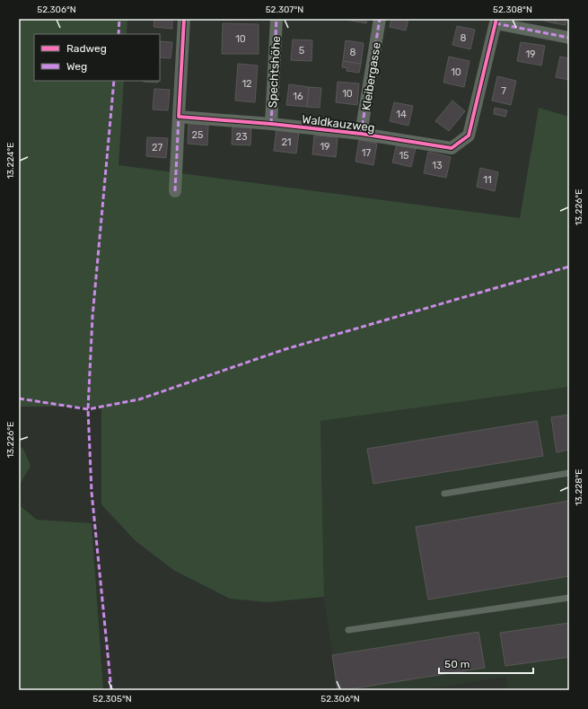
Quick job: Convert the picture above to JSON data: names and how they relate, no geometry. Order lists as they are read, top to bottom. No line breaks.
{"streets":{"street":["Spechtshöhe","Kleibergasse","Waldkauzweg"]},"crossings":[["Spechtshöhe","Waldkauzweg"],["Kleibergasse","Waldkauzweg"]],"house_numbers":["8","10","5","8","19","10","12","7","10","16","14","25","23","21","19","27","17","15","13","11"],"legend":["Radweg","Weg"],"scale_bar":"50 m","coordinates":["52.306°N","52.307°N","52.308°N","13.224°E","13.226°E","13.228°E","52.305°N"]}
